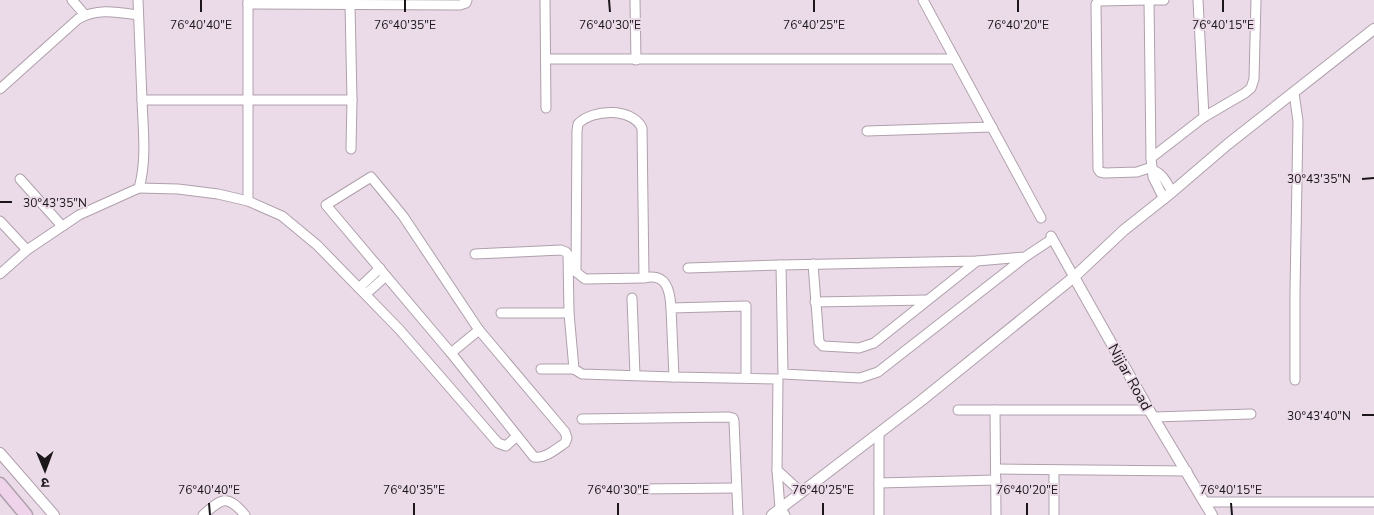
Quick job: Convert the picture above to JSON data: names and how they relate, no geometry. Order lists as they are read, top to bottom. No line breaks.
{"streets":{"street":["Nijjar Road"]},"north":"bottom","coordinates":["76°40'40\"E","76°40'35\"E","76°40'30\"E","76°40'25\"E","76°40'20\"E","76°40'15\"E","30°43'35\"N","30°43'40\"N"]}
